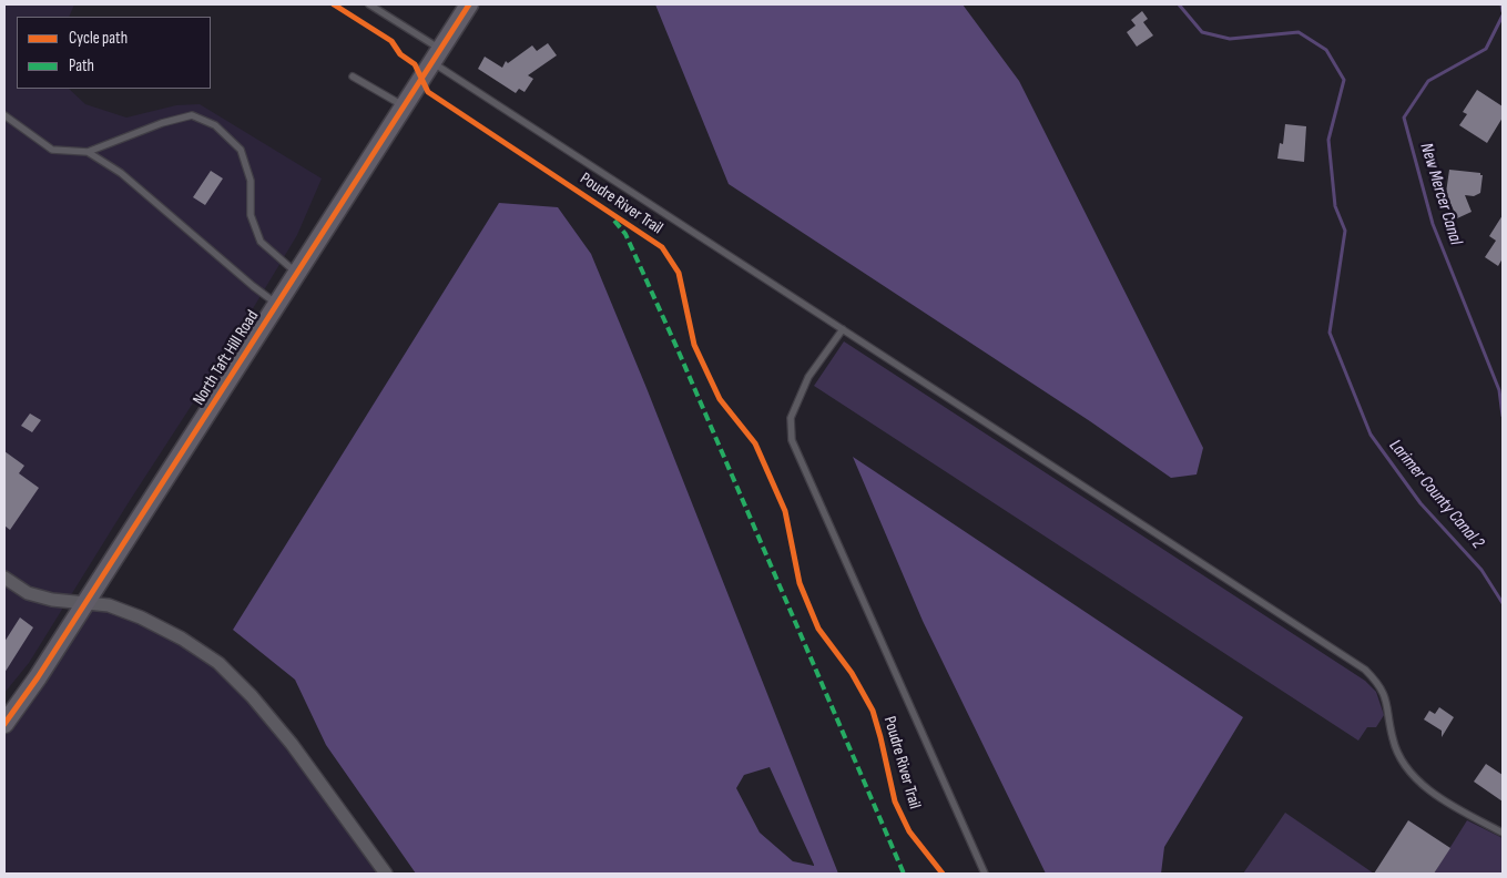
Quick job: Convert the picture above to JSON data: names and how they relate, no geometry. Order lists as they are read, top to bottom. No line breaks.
{"streets":{"main road":["North Taft Hill Road"],"cycle path":["Poudre River Trail"]},"water":["New Mercer Canal","Larimer County Canal 2"],"legend":["Cycle path","Path"]}
